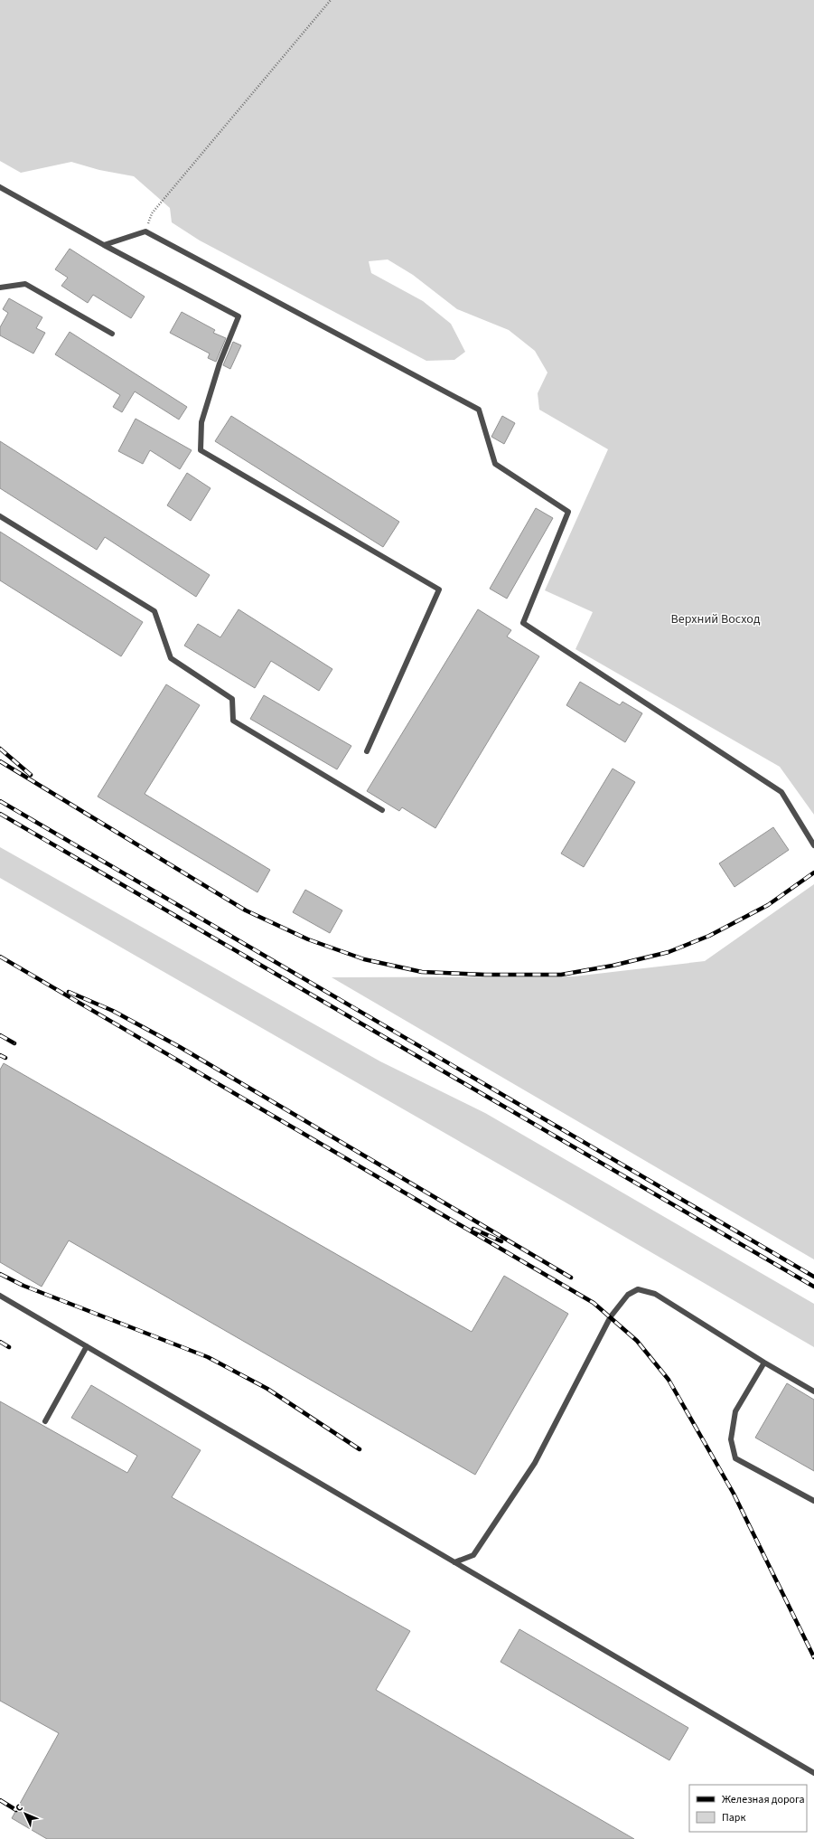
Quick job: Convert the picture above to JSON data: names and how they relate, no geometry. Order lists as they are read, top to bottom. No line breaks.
{"parks":["Верхний Восход"],"legend":["Железная дорога","Парк"],"north":"top left"}
